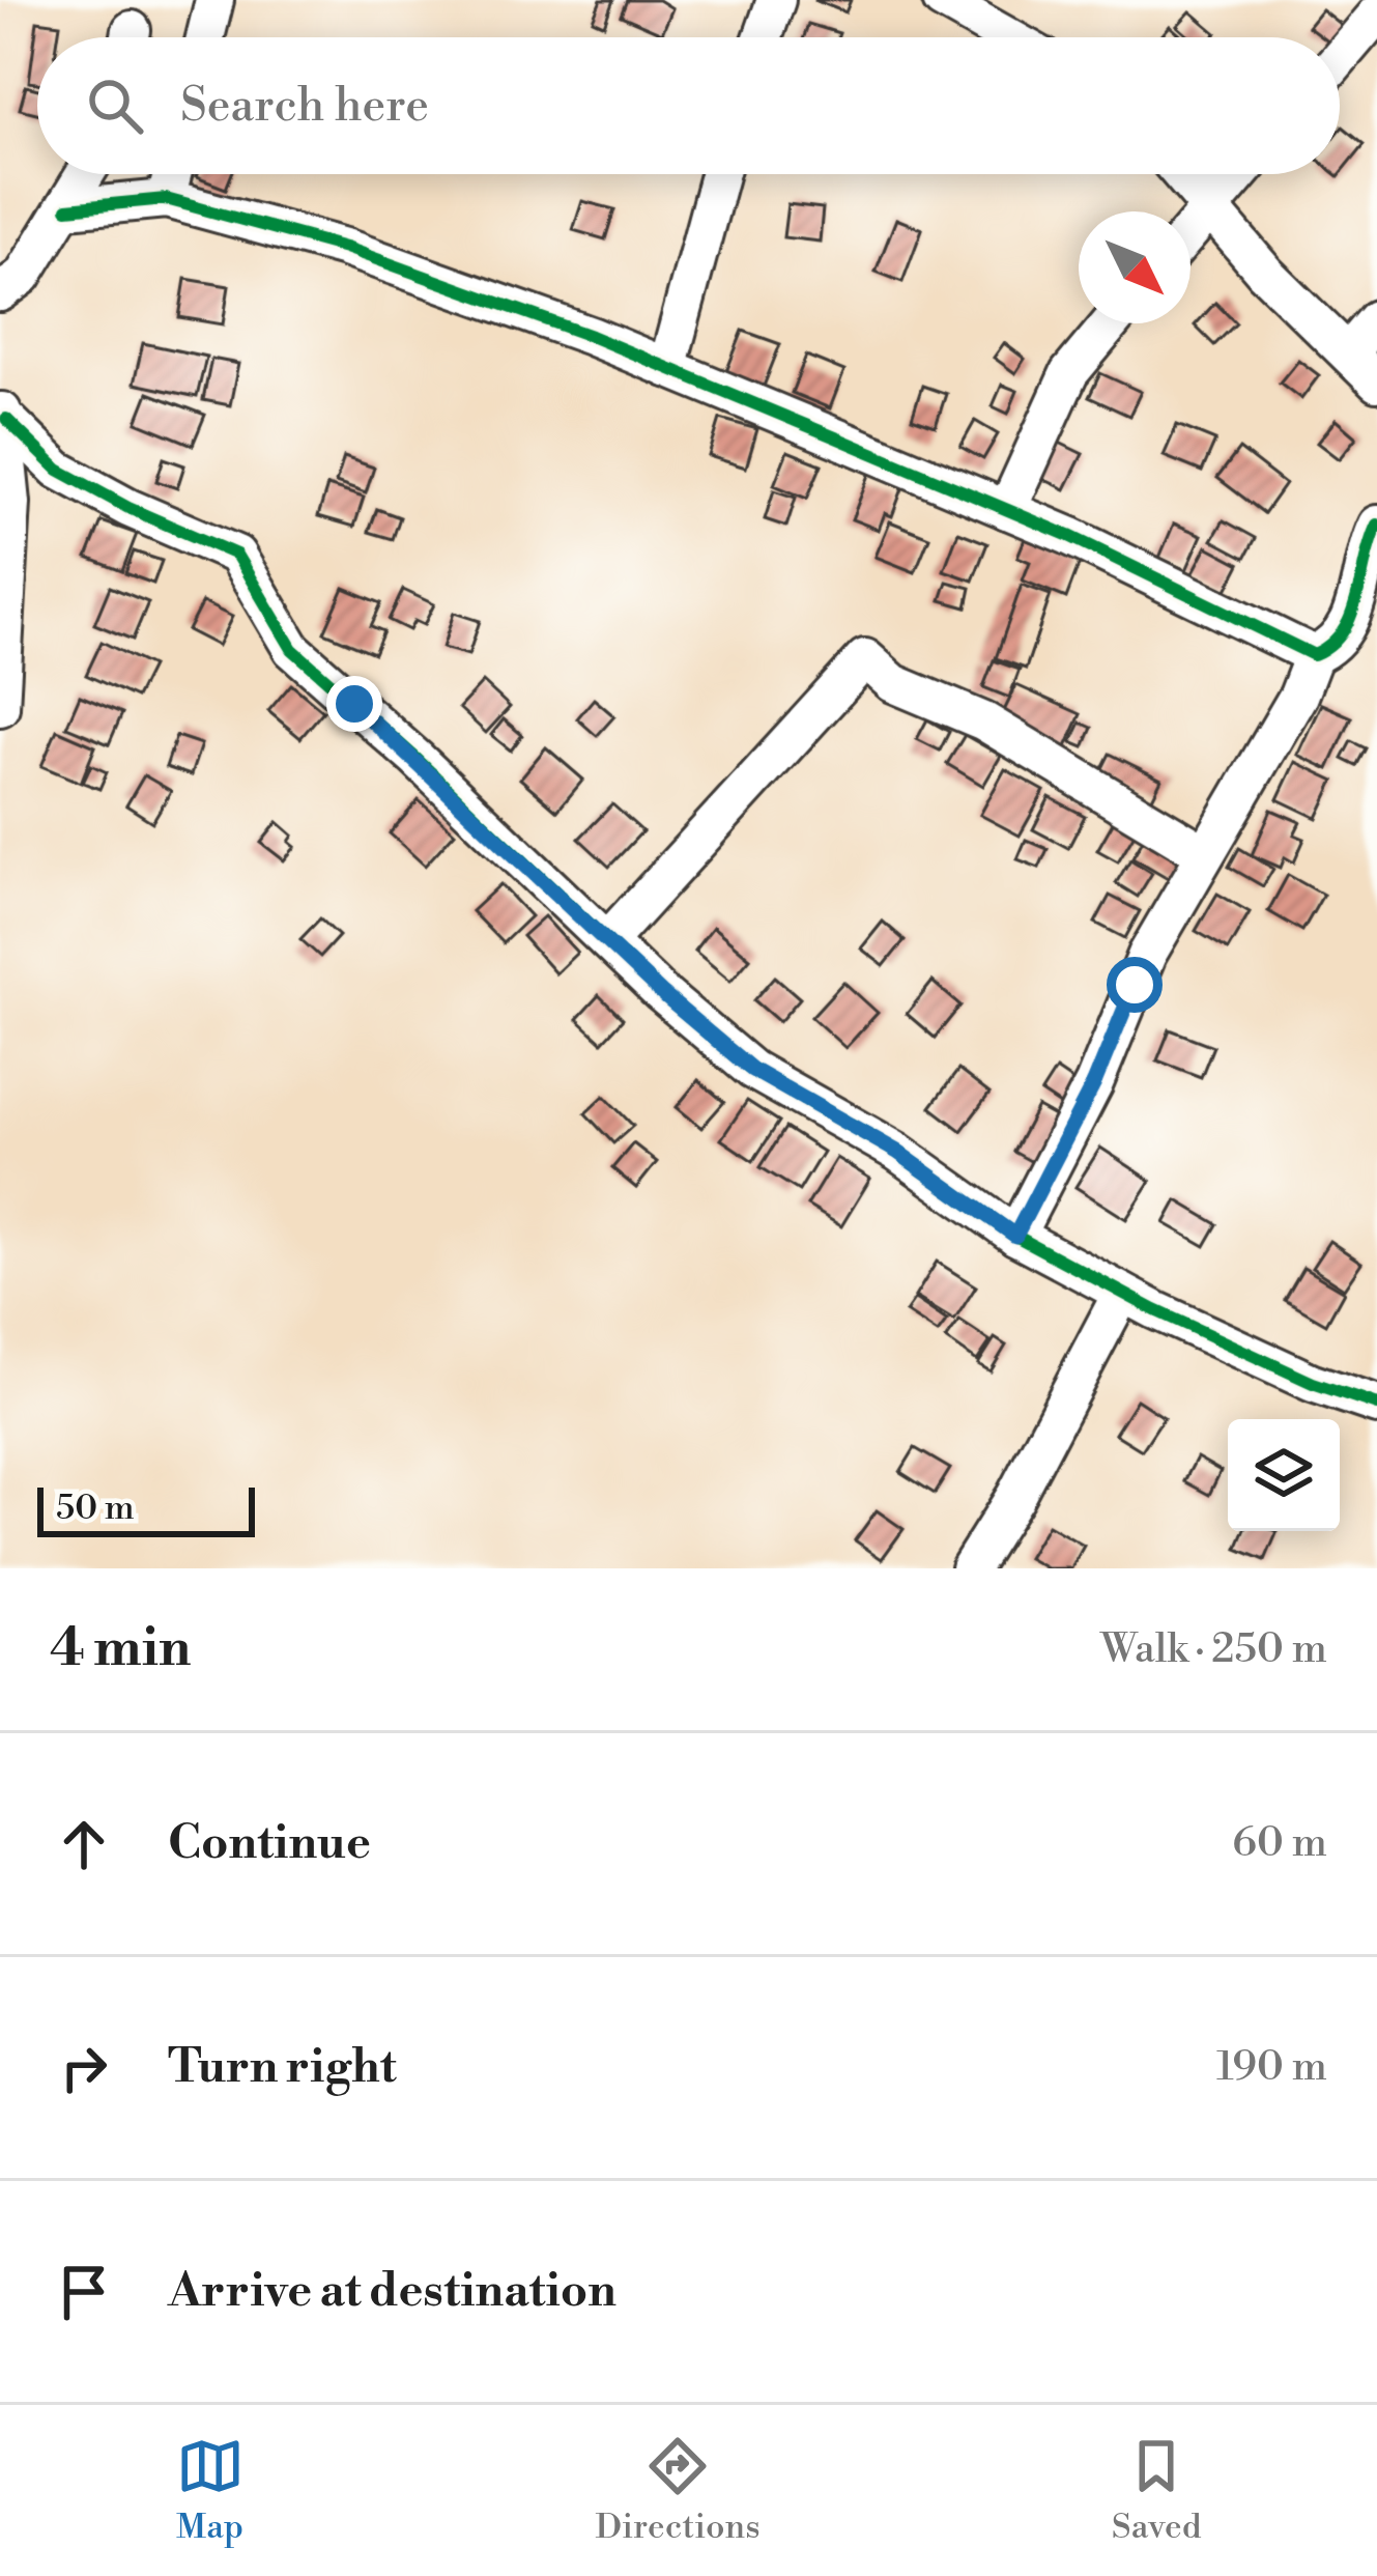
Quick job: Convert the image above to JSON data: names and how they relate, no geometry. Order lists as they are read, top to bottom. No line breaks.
{"scale_bar":"50 m","north":"bottom right","page":{"search":"Search here","scale":"50 m","heading":["4 min","Walk · 250 m"],"list":[["Continue","60 m"],["Turn right","190 m"],"Arrive at destination"],"nav":["Map","Directions","Saved"]}}
